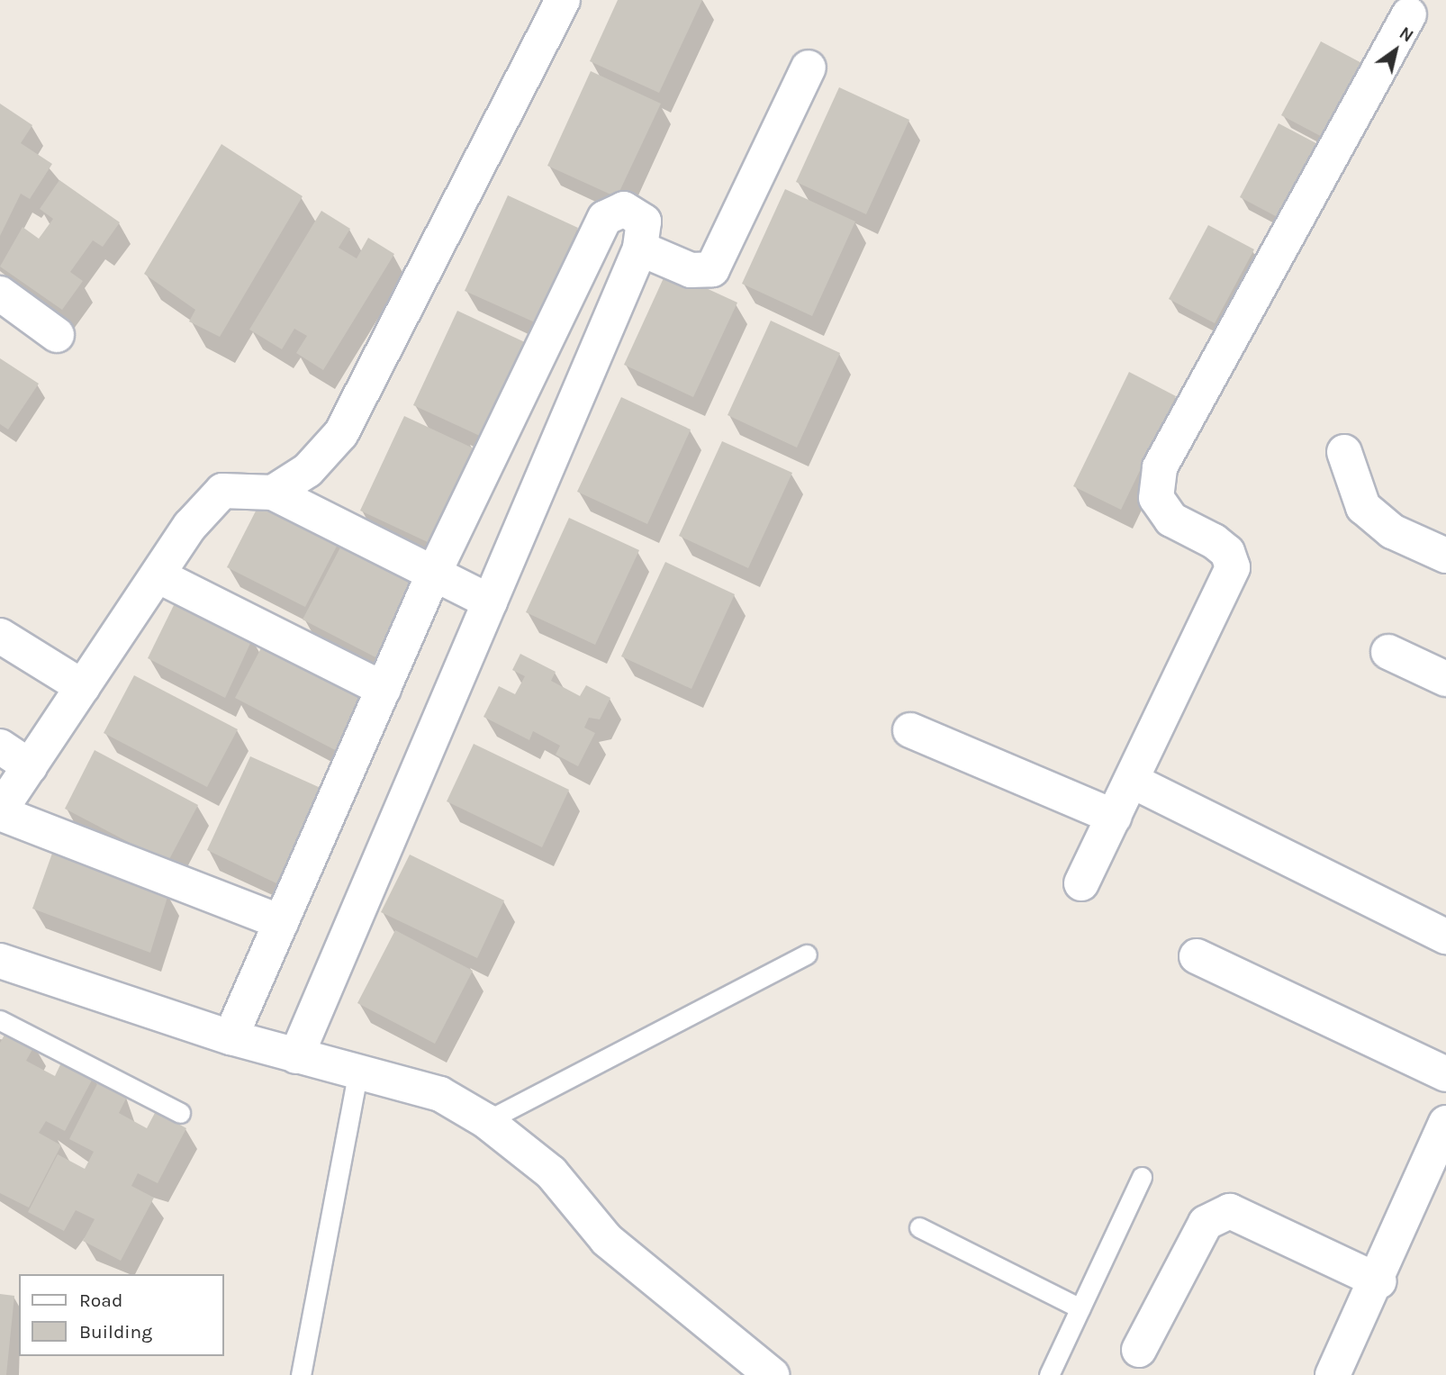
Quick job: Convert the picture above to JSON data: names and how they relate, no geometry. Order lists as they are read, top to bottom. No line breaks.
{"legend":["Road","Building"],"north":"top right"}
